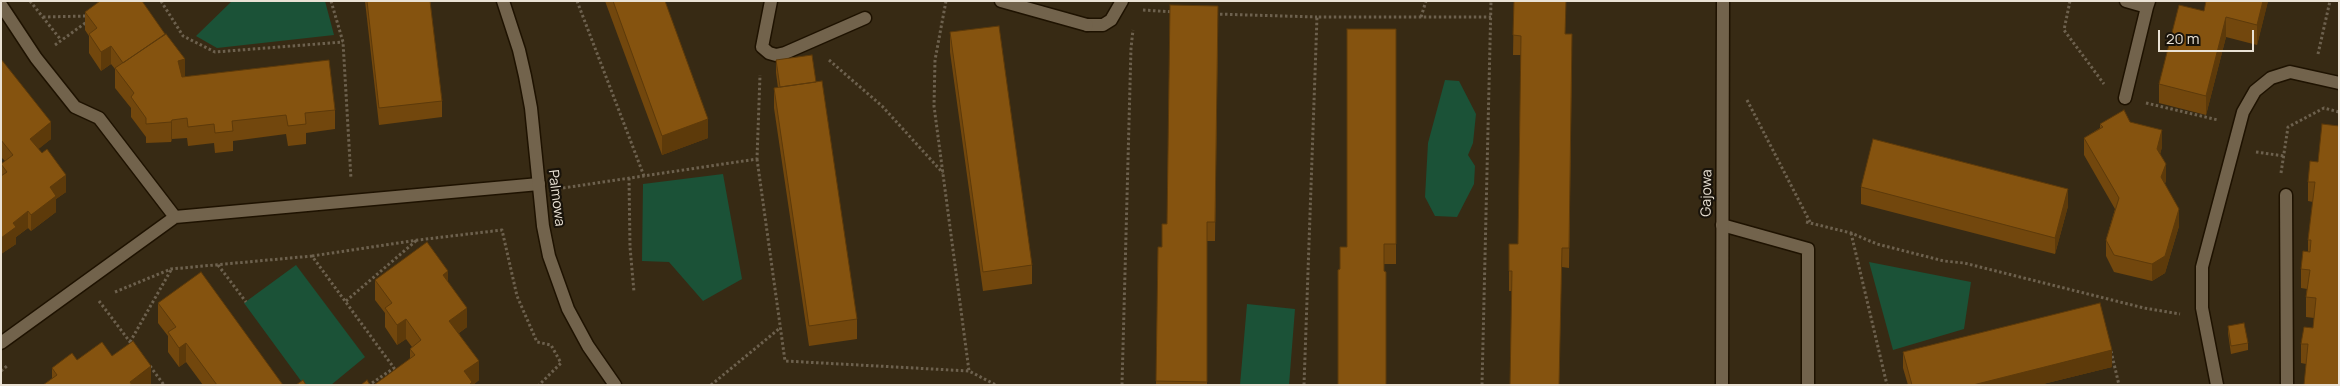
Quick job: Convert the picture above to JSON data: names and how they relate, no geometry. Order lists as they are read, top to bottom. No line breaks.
{"streets":{"street":["Gajowa","Palmowa"]},"scale_bar":"20 m"}
